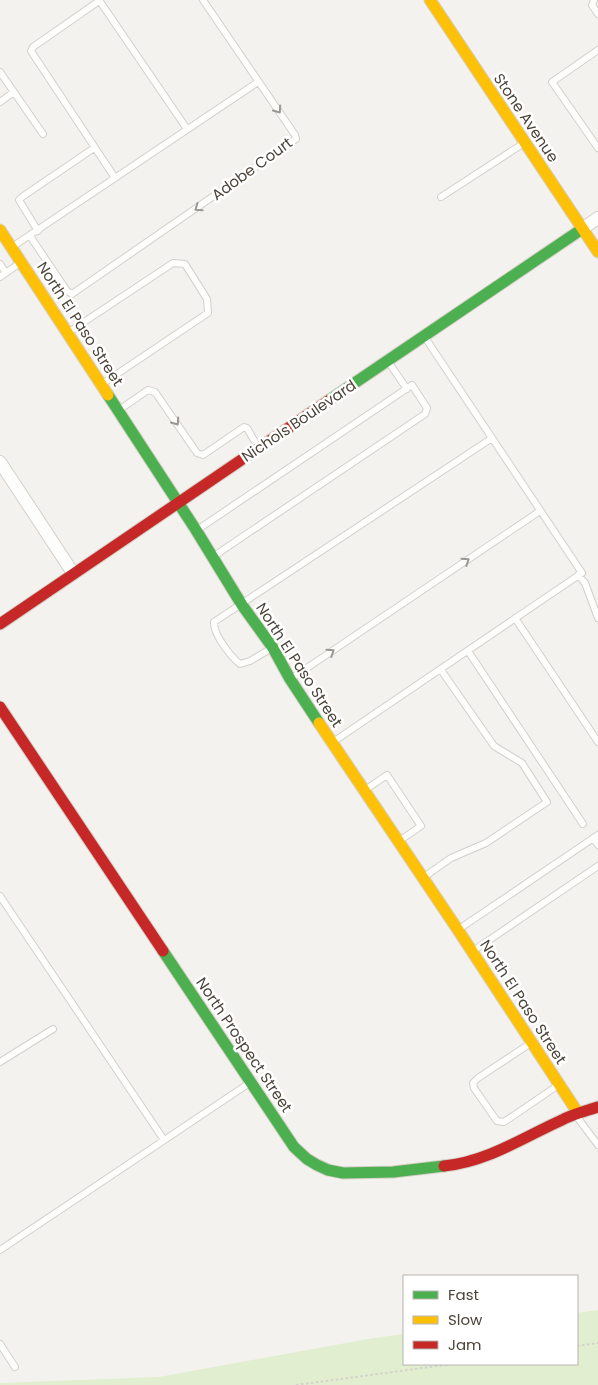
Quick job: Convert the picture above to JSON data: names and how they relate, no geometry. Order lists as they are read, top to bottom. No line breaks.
{"streets":{"street":["Stone Avenue","North El Paso Street","Nichols Boulevard","North Prospect Street"],"lane":["Adobe Court"]},"crossings":[["Stone Avenue","Nichols Boulevard"],["North El Paso Street","Nichols Boulevard"],["North El Paso Street","North Prospect Street"]],"legend":["Fast","Slow","Jam"]}
